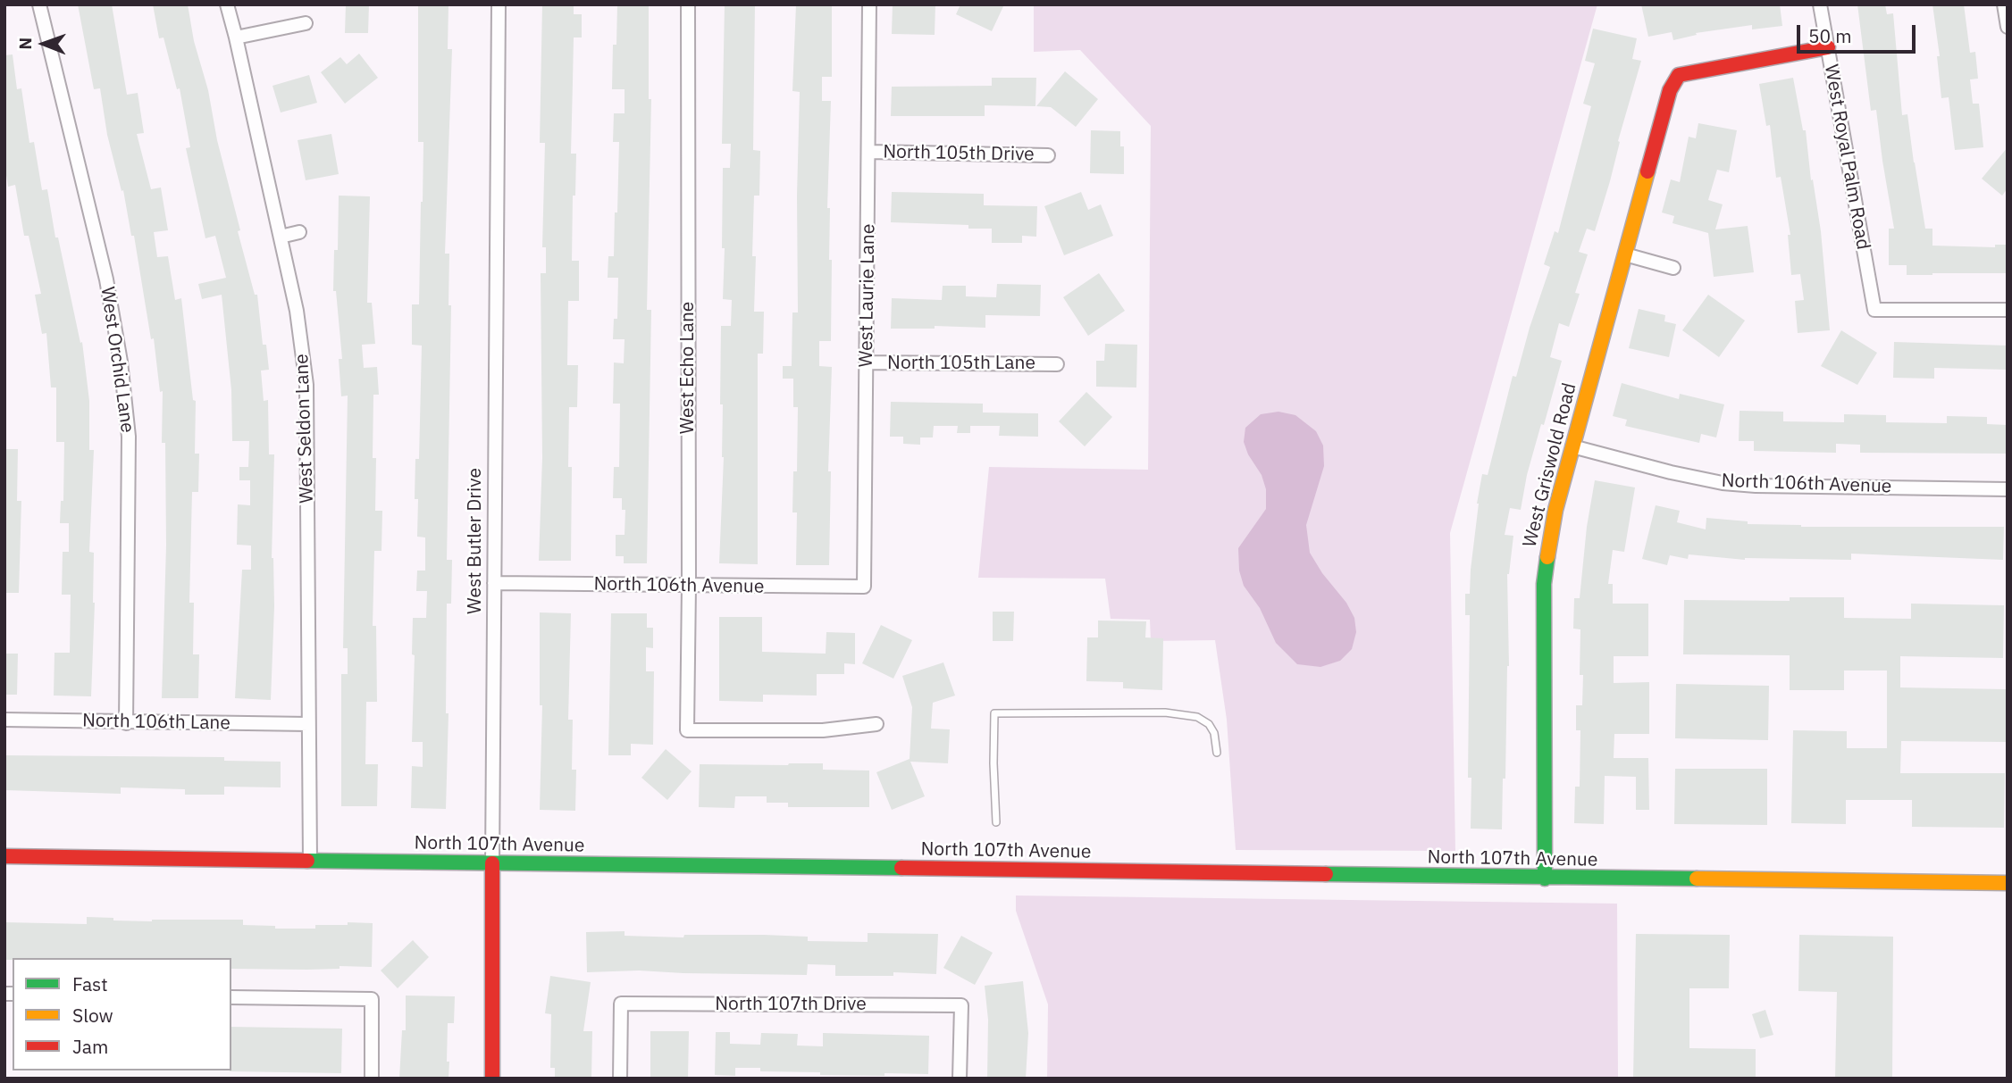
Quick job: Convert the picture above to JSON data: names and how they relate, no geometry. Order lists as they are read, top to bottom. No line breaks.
{"streets":{"street":["North 105th Drive","West Royal Palm Road","West Laurie Lane","West Orchid Lane","North 105th Lane","West Echo Lane","West Seldon Lane","West Griswold Road","North 106th Avenue","West Butler Drive","North 106th Lane","North 107th Avenue","North 107th Drive"]},"crossings":[["North 105th Drive","West Laurie Lane"],["West Royal Palm Road","West Griswold Road"],["West Laurie Lane","North 105th Lane"],["West Laurie Lane","North 106th Avenue"],["West Orchid Lane","North 106th Lane"],["West Echo Lane","North 106th Avenue"],["West Seldon Lane","North 106th Lane"],["West Seldon Lane","North 107th Avenue"],["West Griswold Road","North 106th Avenue"],["West Griswold Road","North 107th Avenue"],["North 106th Avenue","West Butler Drive"],["West Butler Drive","North 107th Avenue"]],"legend":["Fast","Slow","Jam"],"scale_bar":"50 m","north":"left"}
